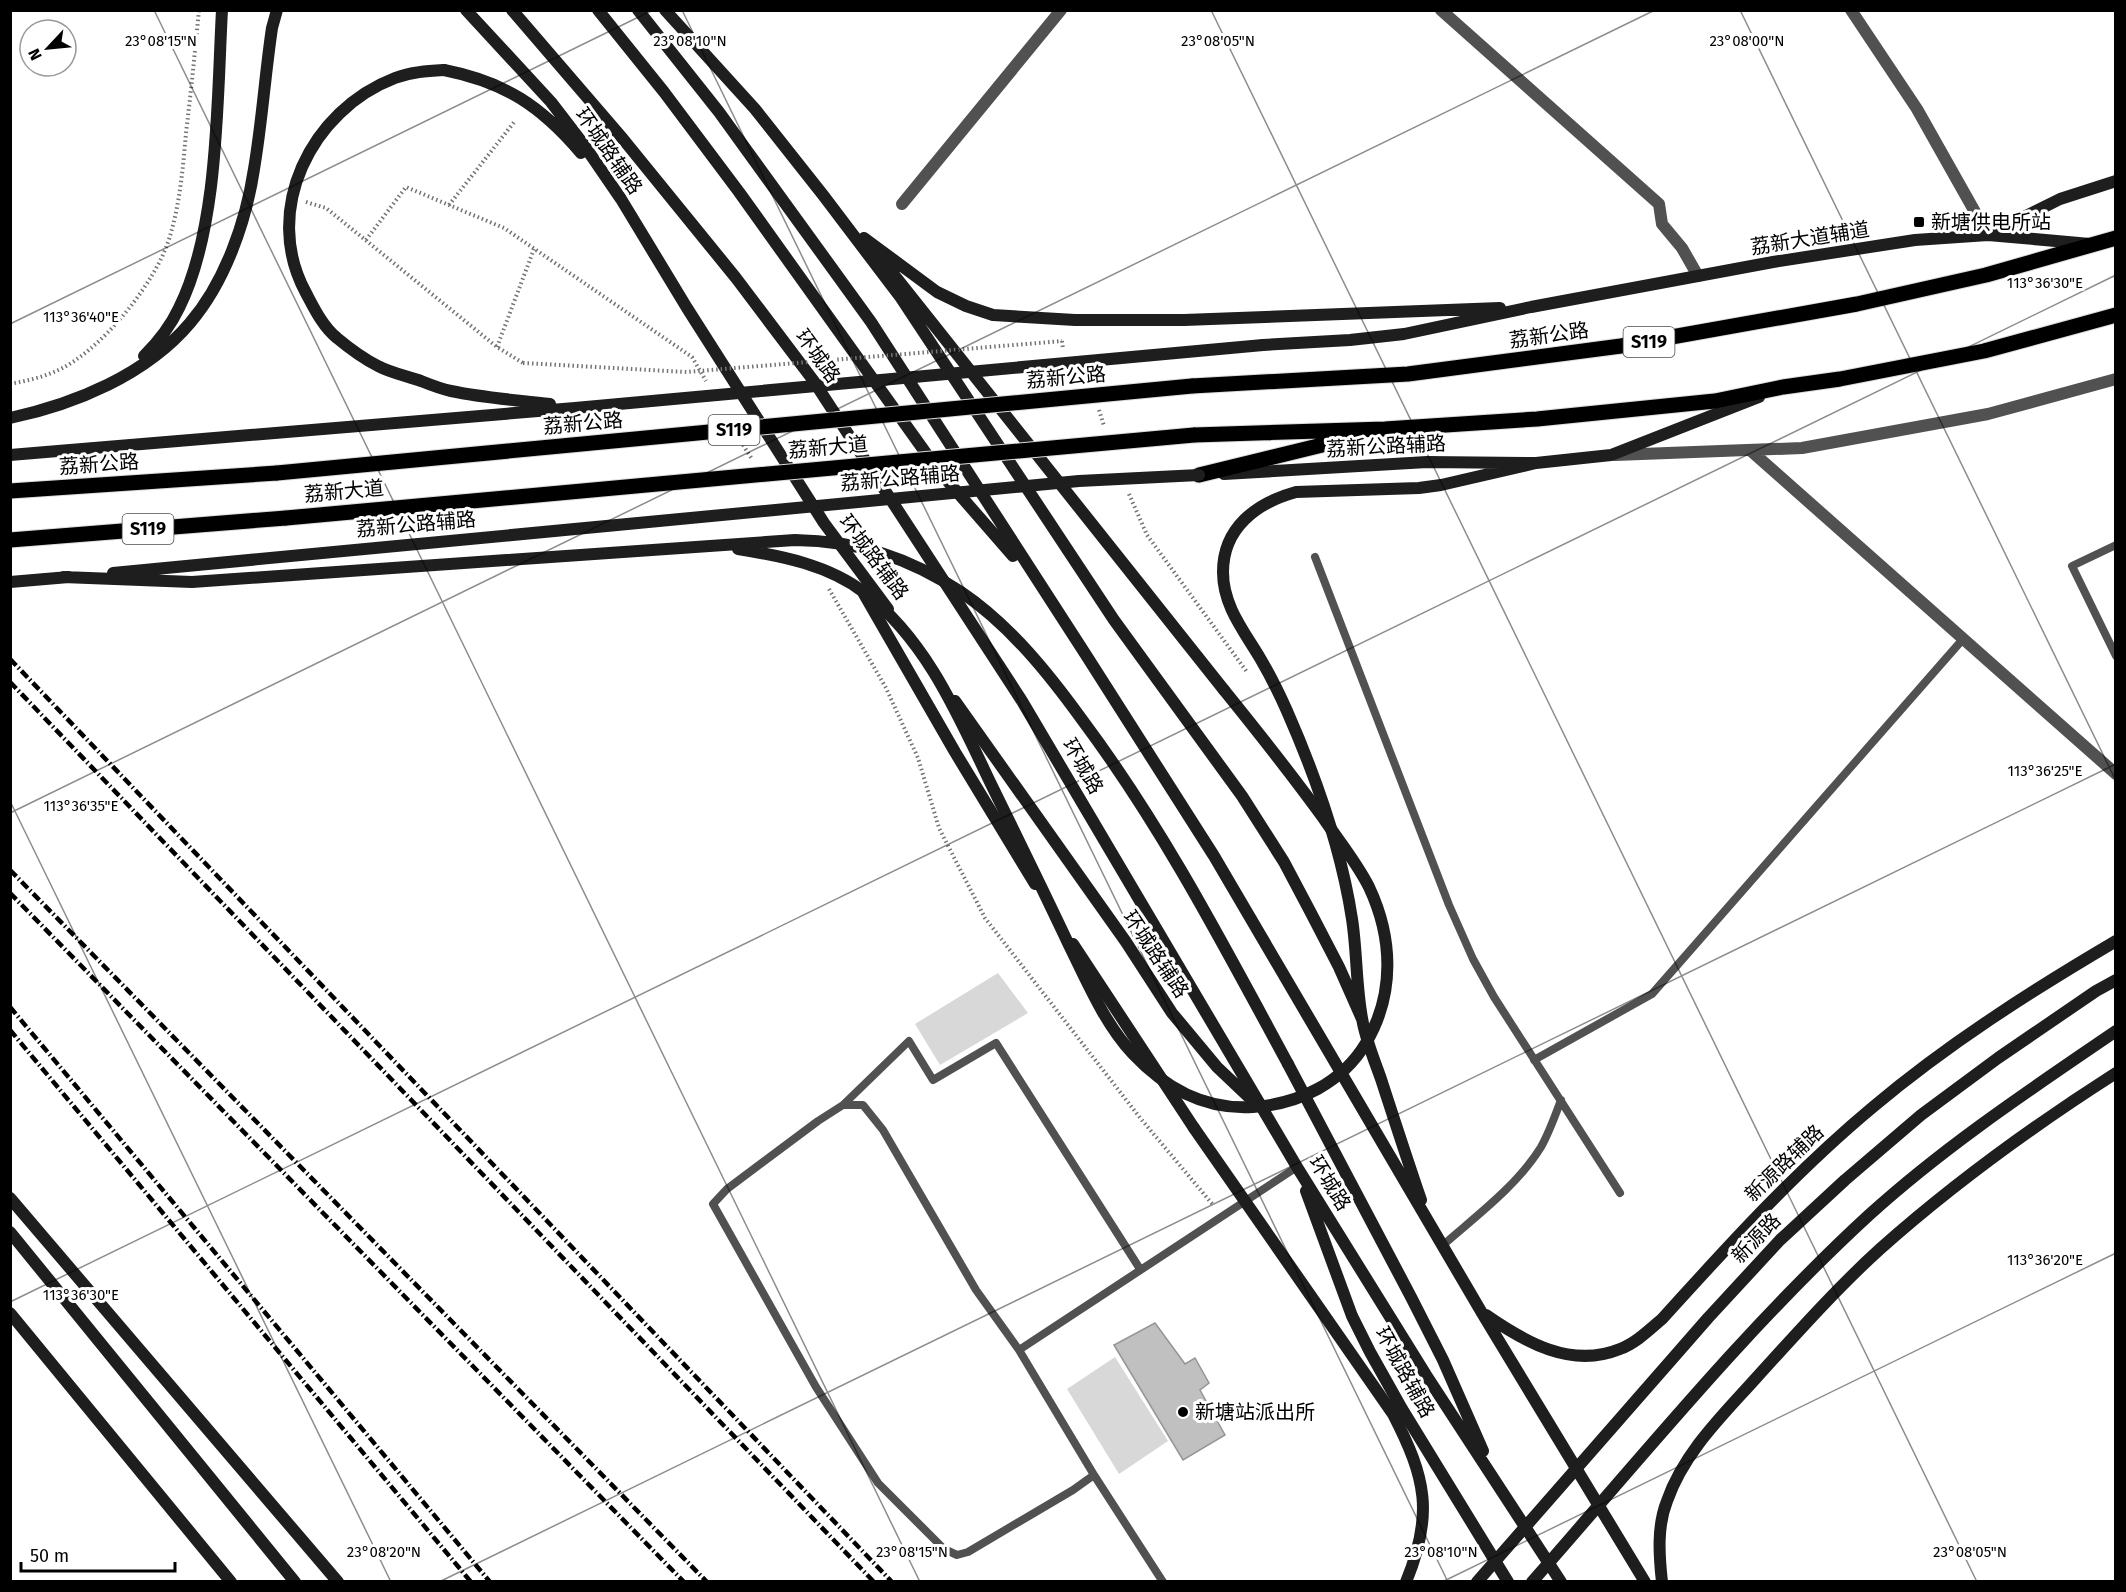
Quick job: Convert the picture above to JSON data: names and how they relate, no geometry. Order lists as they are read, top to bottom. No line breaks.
{"streets":{"main road":["环城路辅路","荔新大道辅道","荔新公路","S119","环城路","荔新公路辅路","荔新大道","新源路辅路","新源路"]},"crossings":[["环城路辅路","环城路"],["荔新大道辅道","荔新公路"]],"places":{"transit":["新塘供电所站"],"other":["新塘站派出所"]},"scale_bar":"50 m","north":"bottom left","coordinates":["23°08'15\"N","23°08'10\"N","23°08'05\"N","23°08'00\"N","113°36'30\"E","113°36'40\"E","113°36'25\"E","113°36'35\"E","113°36'20\"E","23°08'20\"N"]}
